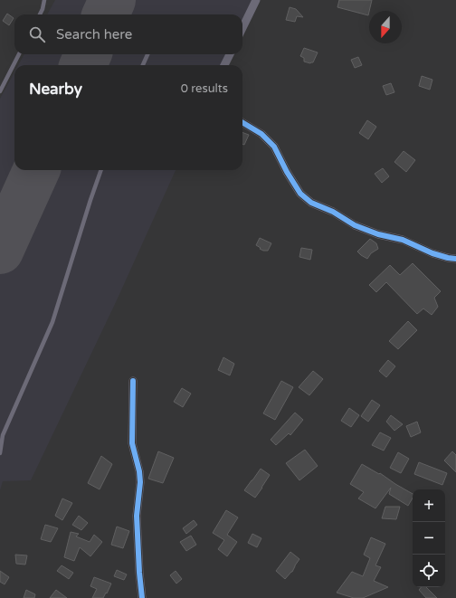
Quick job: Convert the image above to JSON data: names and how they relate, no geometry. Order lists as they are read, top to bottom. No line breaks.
{"north":"bottom","page":{"search":"Search here","heading":["Nearby","0 results"],"map_buttons":["+","−"]}}
